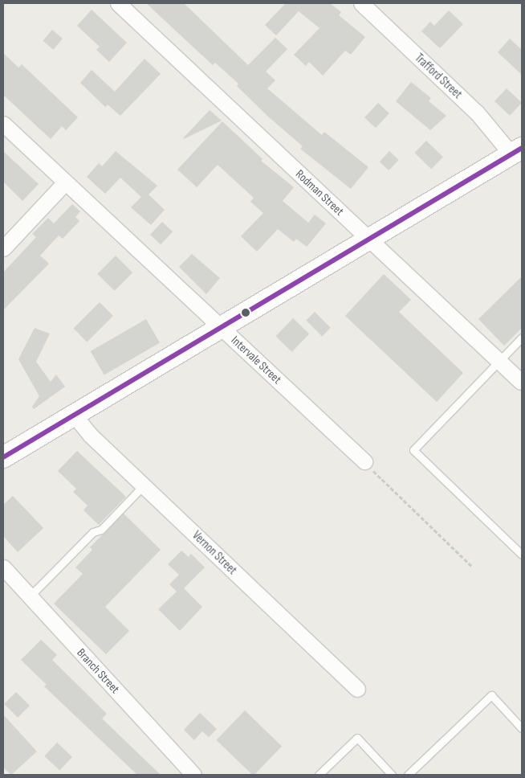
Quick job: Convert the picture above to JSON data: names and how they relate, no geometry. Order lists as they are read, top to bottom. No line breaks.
{"streets":{"street":["Trafford Street","Rodman Street","Intervale Street","Vernon Street","Branch Street"]}}
